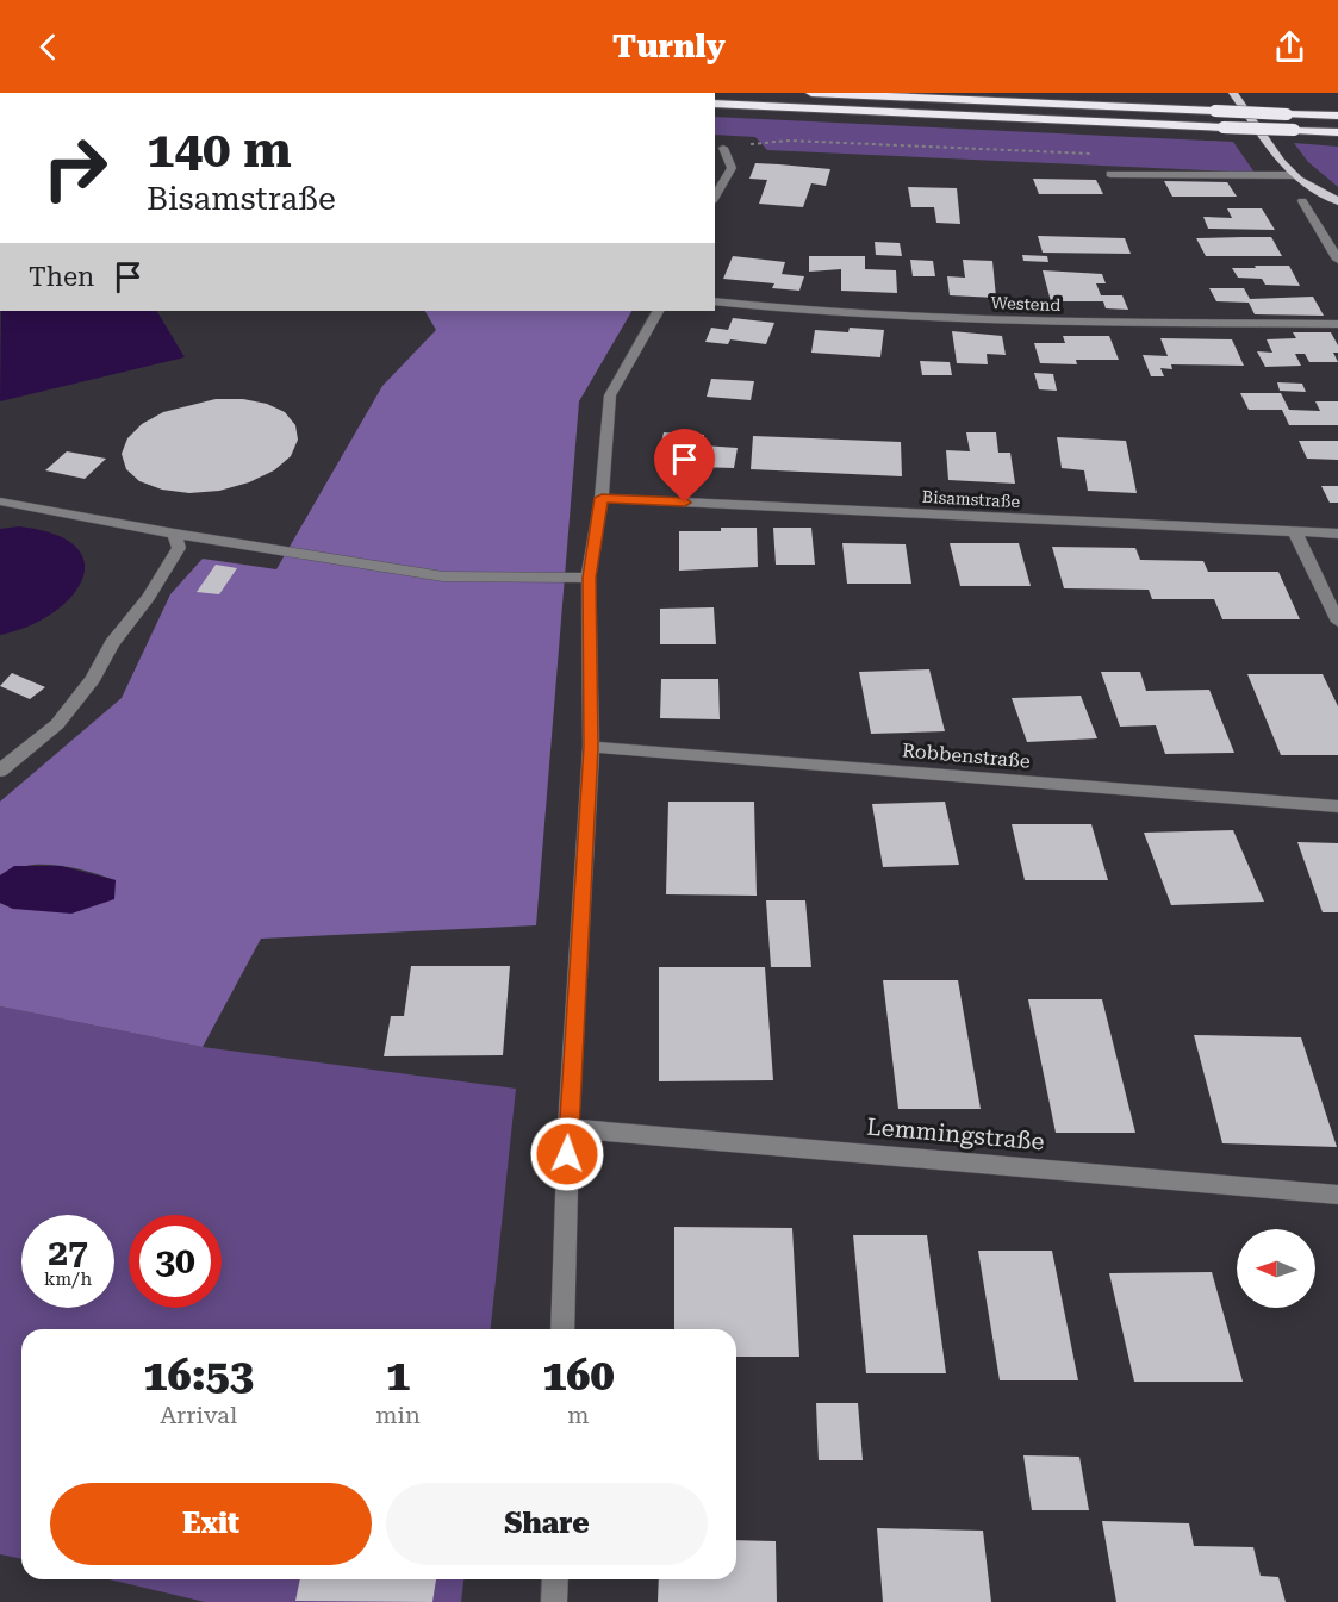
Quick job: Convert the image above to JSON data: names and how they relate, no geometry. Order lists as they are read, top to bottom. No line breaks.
{"streets":{"street":["Westend","Bisamstraße","Robbenstraße","Lemmingstraße"]},"north":"left","page":{"header":"Turnly","turn":["140 m","Bisamstraße"],"then":"Then","speed":"27 km/h","limit":"30","eta":["16:53","Arrival","1","min","160","m"],"buttons":["Exit","Share"]}}
